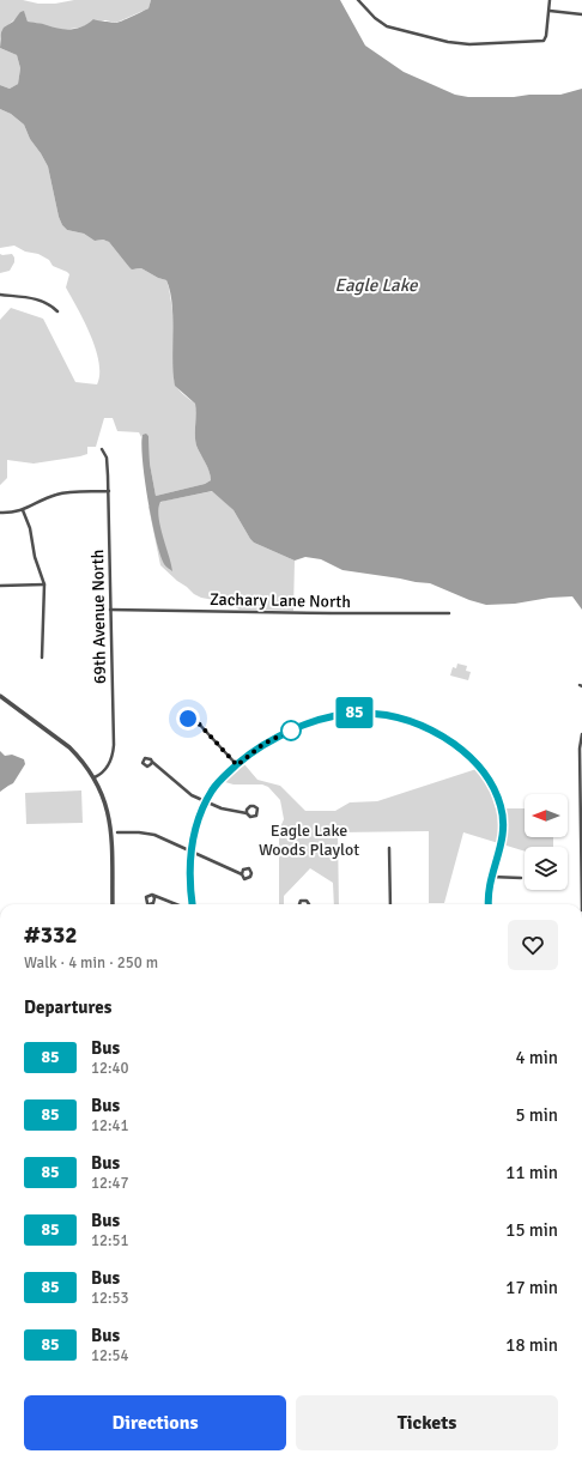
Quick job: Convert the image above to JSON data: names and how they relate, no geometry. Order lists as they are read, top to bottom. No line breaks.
{"streets":{"street":["Zachary Lane North","69th Avenue North"]},"crossings":[["Zachary Lane North","69th Avenue North"]],"water":["Eagle Lake"],"parks":["Eagle Lake Woods Playlot"],"lines":["bus line 85"],"north":"left","page":{"on_map":"85","heading":[["#332","Walk · 4 min · 250 m"],"Departures"],"list":[{"mark":"85","name":"Bus","note":"12:40","value":"4 min"},{"mark":"85","name":"Bus","note":"12:41","value":"5 min"},{"mark":"85","name":"Bus","note":"12:47","value":"11 min"},{"mark":"85","name":"Bus","note":"12:51","value":"15 min"},{"mark":"85","name":"Bus","note":"12:53","value":"17 min"},{"mark":"85","name":"Bus","note":"12:54","value":"18 min"}],"buttons":["Directions","Tickets"]}}
